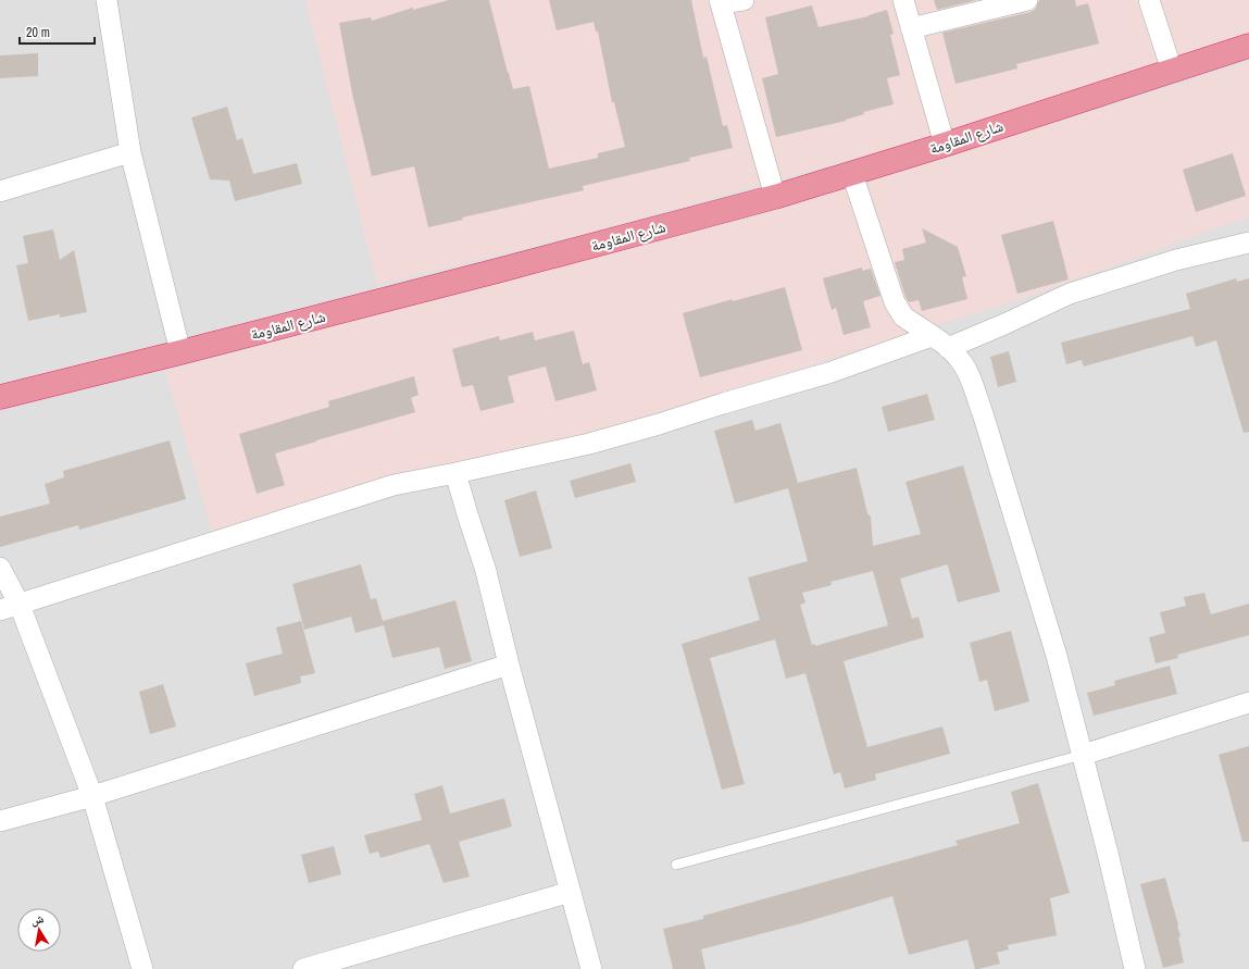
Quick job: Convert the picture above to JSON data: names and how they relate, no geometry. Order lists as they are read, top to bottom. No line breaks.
{"streets":{"highway":["شارع المقاومة"]},"scale_bar":"20 m","north":"top"}
